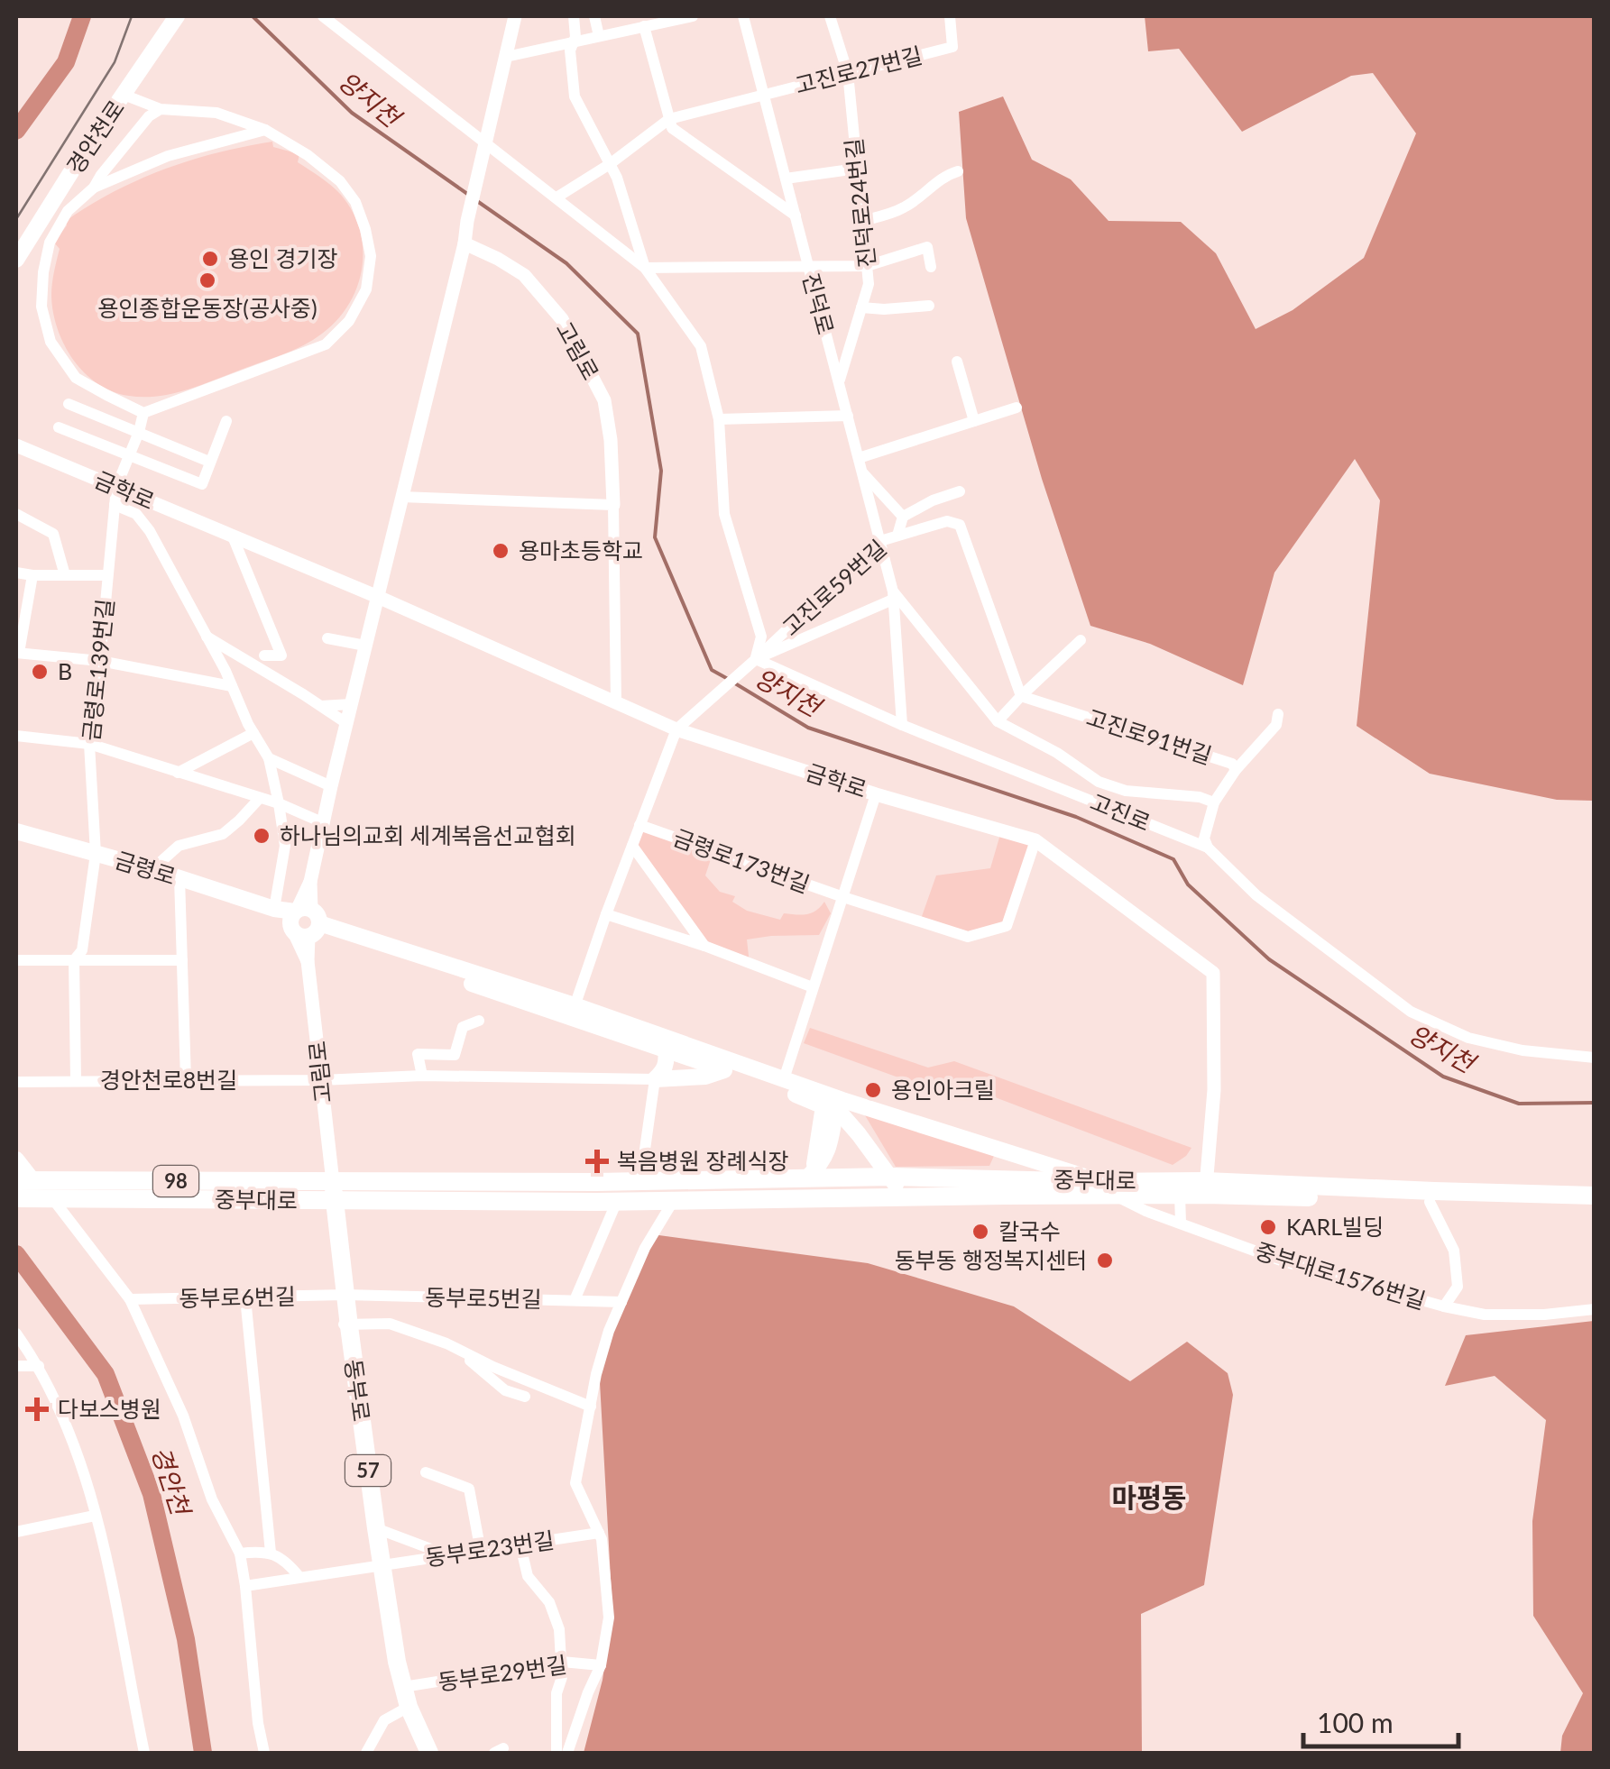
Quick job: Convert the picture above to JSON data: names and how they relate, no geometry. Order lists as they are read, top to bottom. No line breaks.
{"streets":{"main road":["경안천로","금령로","중부대로","98","동부로","57"],"street":["고진로27번길","진덕로24번길","진덕로","고림로","금학로","고진로59번길","금령로139번길","고진로91번길","고진로","금령로173번길","경안천로8번길","중부대로1576번길","동부로6번길","동부로5번길","동부로23번길","동부로29번길"]},"crossings":[["고진로27번길","진덕로24번길"],["고진로27번길","진덕로"],["진덕로24번길","진덕로"],["진덕로","고진로59번길"],["진덕로","고진로"],["고림로","금학로"],["고림로","금령로"],["고림로","경안천로8번길"],["고림로","중부대로"],["고림로","동부로"],["금학로","고진로59번길"],["금학로","금령로139번길"],["금학로","금령로173번길"],["금학로","중부대로"],["고진로59번길","고진로91번길"],["고진로59번길","고진로"],["금령로139번길","금령로"],["금령로139번길","경안천로8번길"],["중부대로","중부대로1576번길"],["중부대로","동부로"],["동부로6번길","동부로5번길"],["동부로6번길","동부로"],["동부로5번길","동부로"],["동부로","동부로23번길"],["동부로","동부로29번길"]],"districts":["마평동"],"water":["양지천","경안천"],"places":{"other":["용인 경기장","용인종합운동장(공사중)","용마초등학교","B","하나님의교회 세계복음선교협회","용인아크릴","KARL빌딩","칼국수","동부동 행정복지센터"],"health":["복음병원 장례식장","다보스병원"]},"scale_bar":"100 m"}
